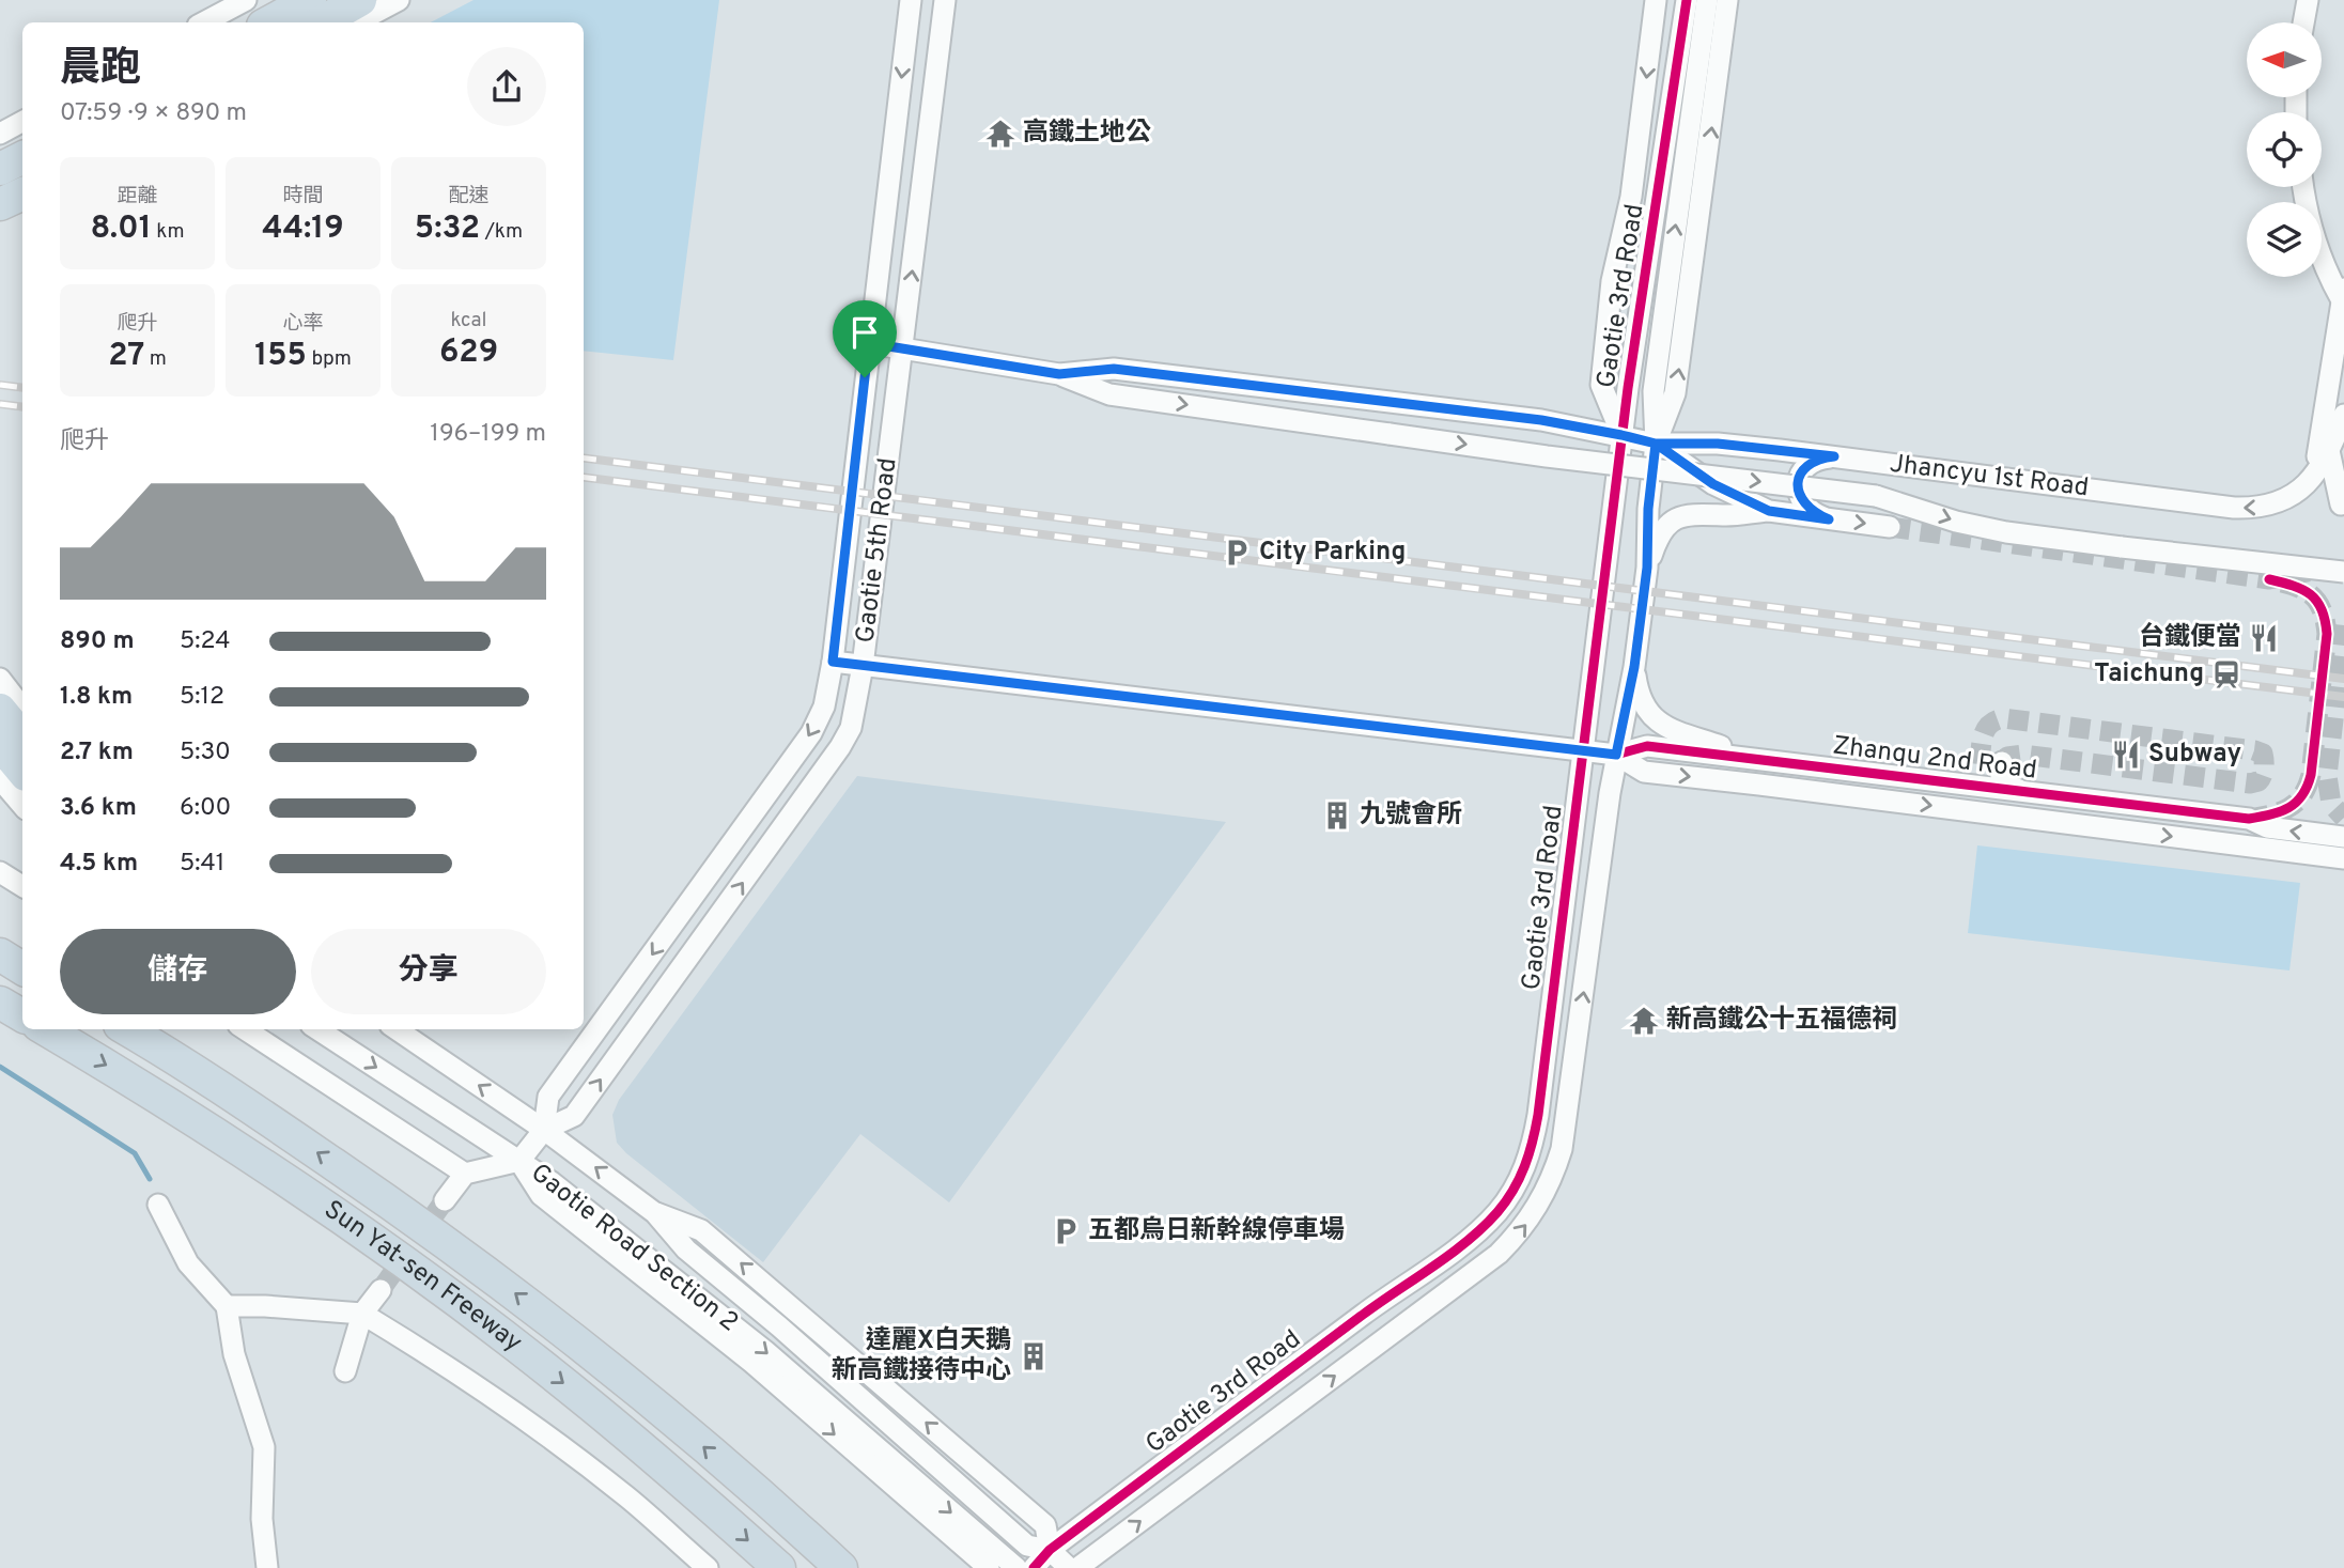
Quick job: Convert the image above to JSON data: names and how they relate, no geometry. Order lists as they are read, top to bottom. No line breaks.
{"streets":{"highway":["Sun Yat-sen Freeway"],"street":["Gaotie 3rd Road","Jhancyu 1st Road","Gaotie 5th Road","Zhanqu 2nd Road","Gaotie Road Section 2"]},"crossings":[["Gaotie 3rd Road","Jhancyu 1st Road"],["Gaotie 3rd Road","Zhanqu 2nd Road"],["Gaotie 3rd Road","Gaotie Road Section 2"],["Jhancyu 1st Road","Gaotie 5th Road"],["Gaotie 5th Road","Gaotie Road Section 2"]],"places":{"temple":["高鐵土地公","新高鐵公十五福德祠"],"parking":["City Parking","五都烏日新幹線停車場"],"restaurant":["台鐵便當","Subway"],"station":["Taichung"],"building":["九號會所","達麗X白天鵝 新高鐵接待中心"]},"north":"left","page":{"heading":["晨跑","07:59 · 9 × 890 m"],"stats":[["距離","8.01 km"],["時間","44:19"],["配速","5:32 /km"],["爬升","27 m"],["心率","155 bpm"],["kcal","629"]],"chart":["爬升","196–199 m"],"list":[{"name":"890 m","note":"5:24"},{"name":"1.8 km","note":"5:12"},{"name":"2.7 km","note":"5:30"},{"name":"3.6 km","note":"6:00"},{"name":"4.5 km","note":"5:41"}],"buttons":["儲存","分享"]}}
